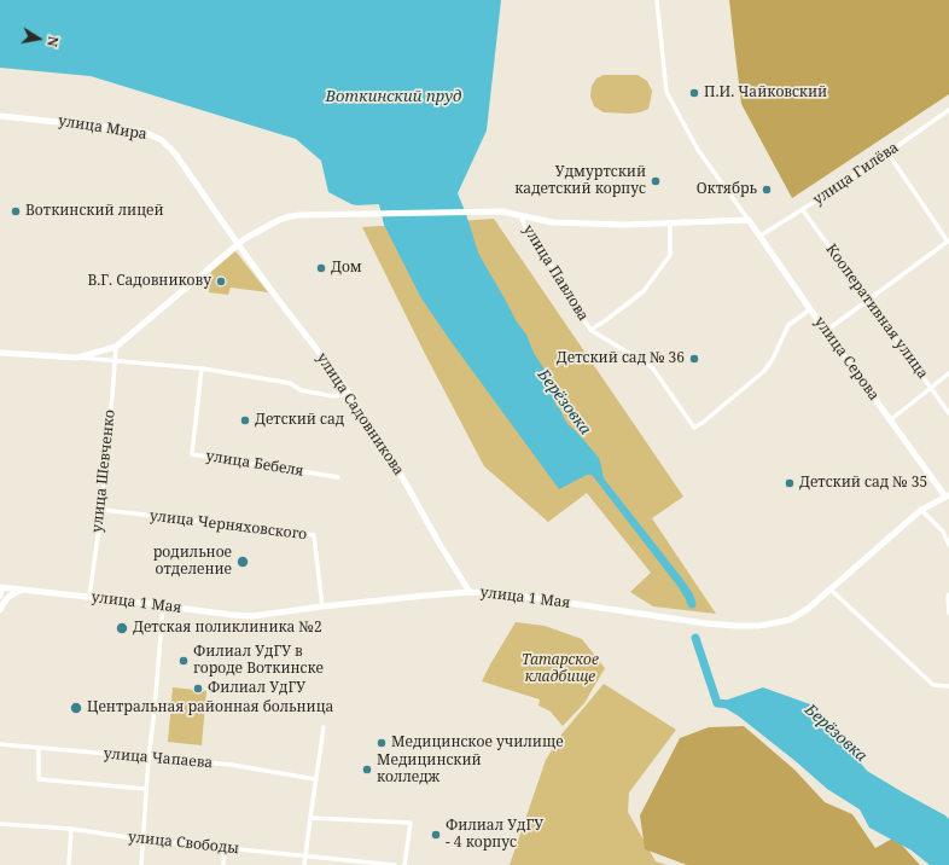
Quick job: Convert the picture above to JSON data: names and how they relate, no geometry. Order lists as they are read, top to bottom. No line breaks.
{"streets":{"main road":["улица Мира","улица Серова","улица Садовникова","улица 1 Мая"],"street":["улица Гилёва","улица Павлова","Кооперативная улица","улица Бебеля","улица Шевченко","улица Черняховского","улица Чапаева","улица Свободы"]},"crossings":[["улица Мира","улица Садовникова"],["улица Гилёва","Кооперативная улица"],["улица Гилёва","улица Серова"],["улица Павлова","улица Серова"],["улица Серова","улица 1 Мая"],["улица Садовникова","улица 1 Мая"],["улица Шевченко","улица Черняховского"],["улица Шевченко","улица 1 Мая"],["улица Черняховского","улица 1 Мая"]],"water":["Воткинский пруд","Берёзовка"],"parks":["Татарское кладбище"],"places":["П.И. Чайковский","Удмуртский кадетский корпус","Октябрь","Воткинский лицей","Дом","В.Г. Садовникову","Детский сад № 36","Детский сад","Детский сад № 35","родильное отделение","Детская поликлиника №2","Филиал УдГУ в городе Воткинске","Филиал УдГУ","Центральная районная больница","Медицинское училище","Медицинский колледж","Филиал УдГУ - 4 корпус"],"north":"right"}
